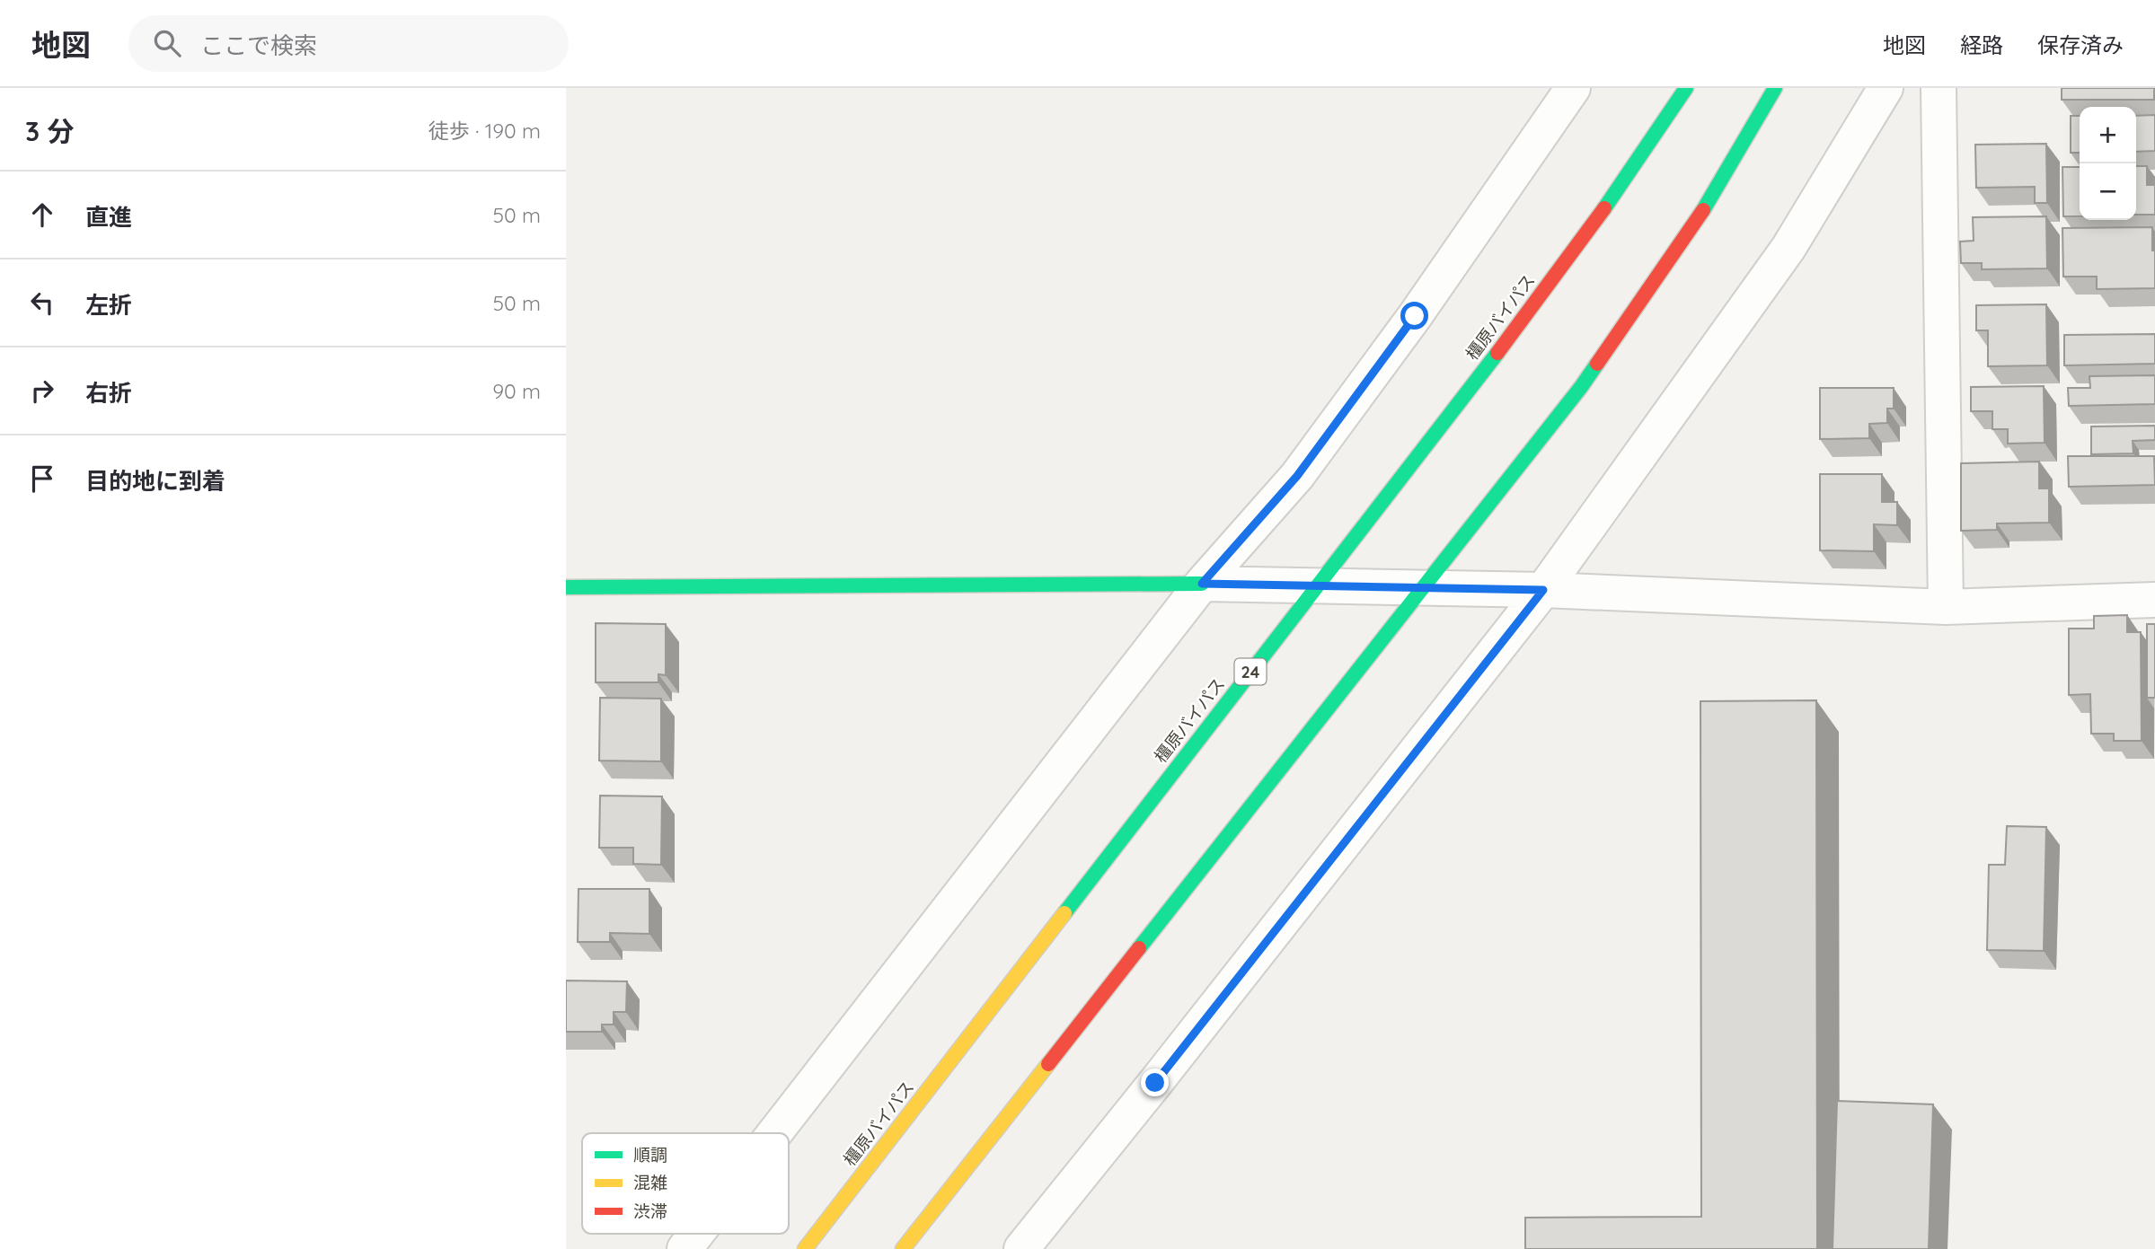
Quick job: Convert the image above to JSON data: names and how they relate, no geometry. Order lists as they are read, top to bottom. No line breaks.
{"streets":{"main road":["橿原バイパス","24"]},"legend":["順調","混雑","渋滞"],"page":{"header":"地図","search":"ここで検索","nav":["地図","経路","保存済み"],"heading":["3 分","徒歩 · 190 m"],"map_buttons":["+","−"],"list":[["直進","50 m"],["左折","50 m"],["右折","90 m"],"目的地に到着"]}}
